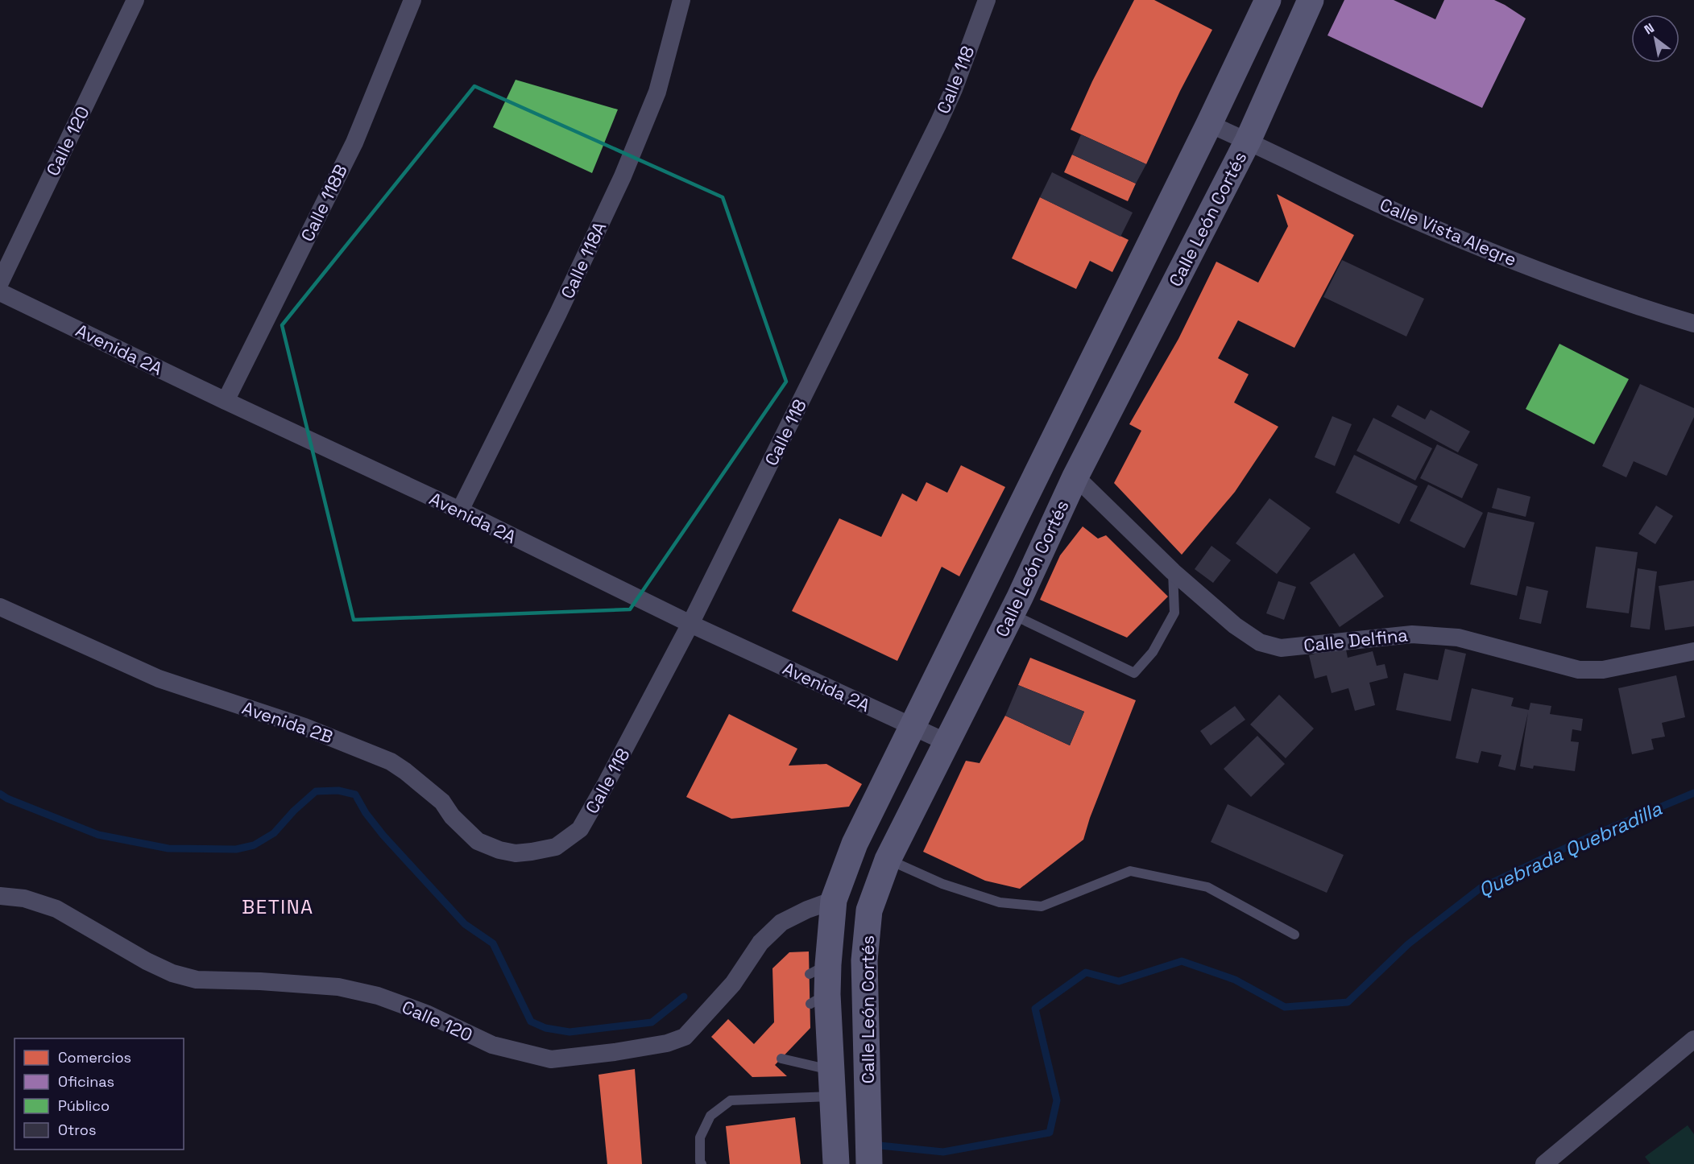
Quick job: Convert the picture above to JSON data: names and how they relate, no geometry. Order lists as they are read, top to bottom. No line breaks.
{"streets":{"main road":["Calle León Cortés"],"street":["Calle 118","Calle 120","Calle 118B","Calle Vista Alegre","Calle 118A","Avenida 2A","Calle Delfina","Avenida 2B"]},"crossings":[["Calle 118","Avenida 2A"],["Calle 118","Avenida 2B"],["Calle 120","Calle León Cortés"],["Calle 118B","Avenida 2A"],["Calle León Cortés","Calle Vista Alegre"],["Calle León Cortés","Avenida 2A"],["Calle León Cortés","Calle Delfina"],["Calle 118A","Avenida 2A"]],"districts":["BETINA"],"water":["Quebrada Quebradilla"],"legend":["Comercios","Oficinas","Público","Otros"],"north":"top left"}
